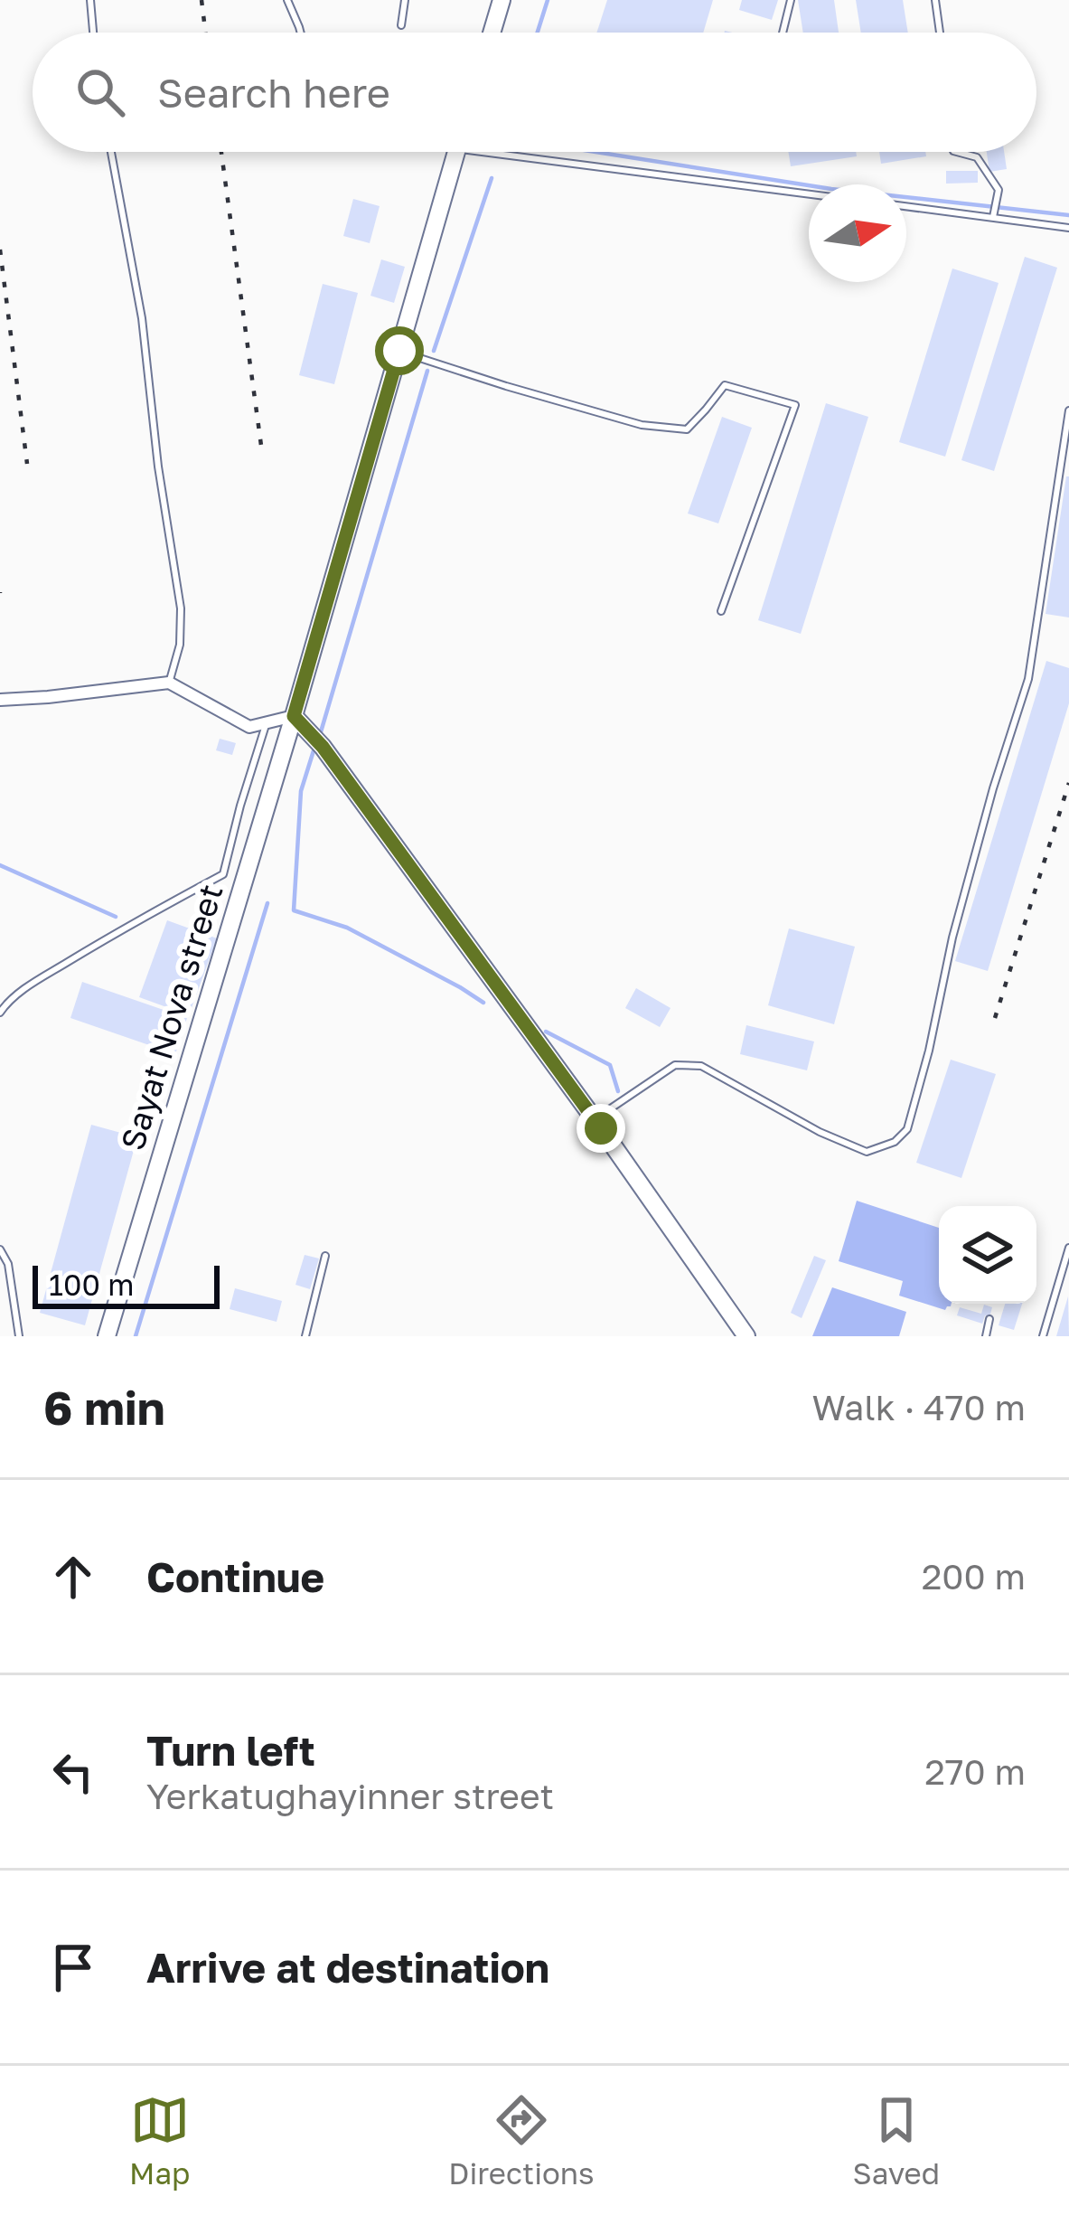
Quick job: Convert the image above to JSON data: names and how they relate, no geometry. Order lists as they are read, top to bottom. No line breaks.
{"streets":{"main road":["Sayat Nova street"]},"scale_bar":"100 m","north":"right","page":{"search":"Search here","scale":"100 m","heading":["6 min","Walk · 470 m"],"list":[["Continue","200 m"],["Turn left","Yerkatughayinner street","270 m"],"Arrive at destination"],"nav":["Map","Directions","Saved"]}}
